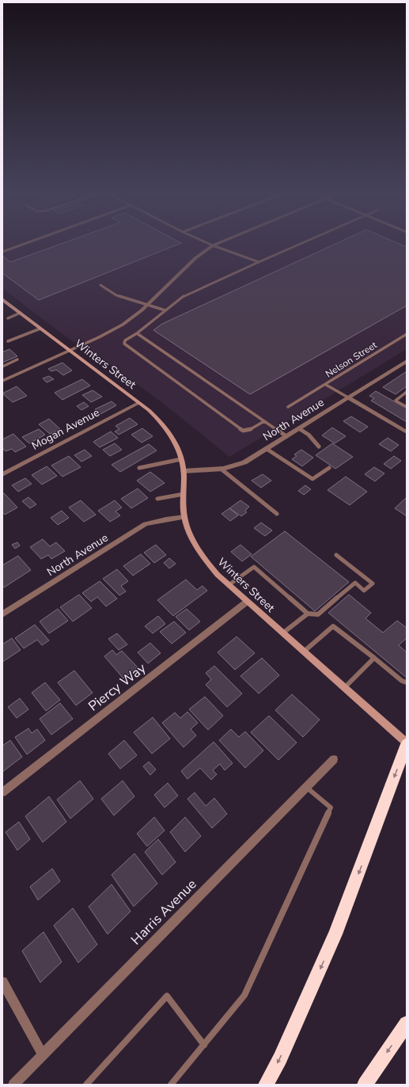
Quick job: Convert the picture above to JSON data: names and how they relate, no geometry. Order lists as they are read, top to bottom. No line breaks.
{"streets":{"main road":["Winters Street"],"street":["North Avenue","Mogan Avenue","Piercy Way","Harris Avenue"],"lane":["Nelson Street"]},"crossings":[["Nelson Street","North Avenue"],["Winters Street","North Avenue"],["Winters Street","Mogan Avenue"],["Winters Street","Piercy Way"]]}
